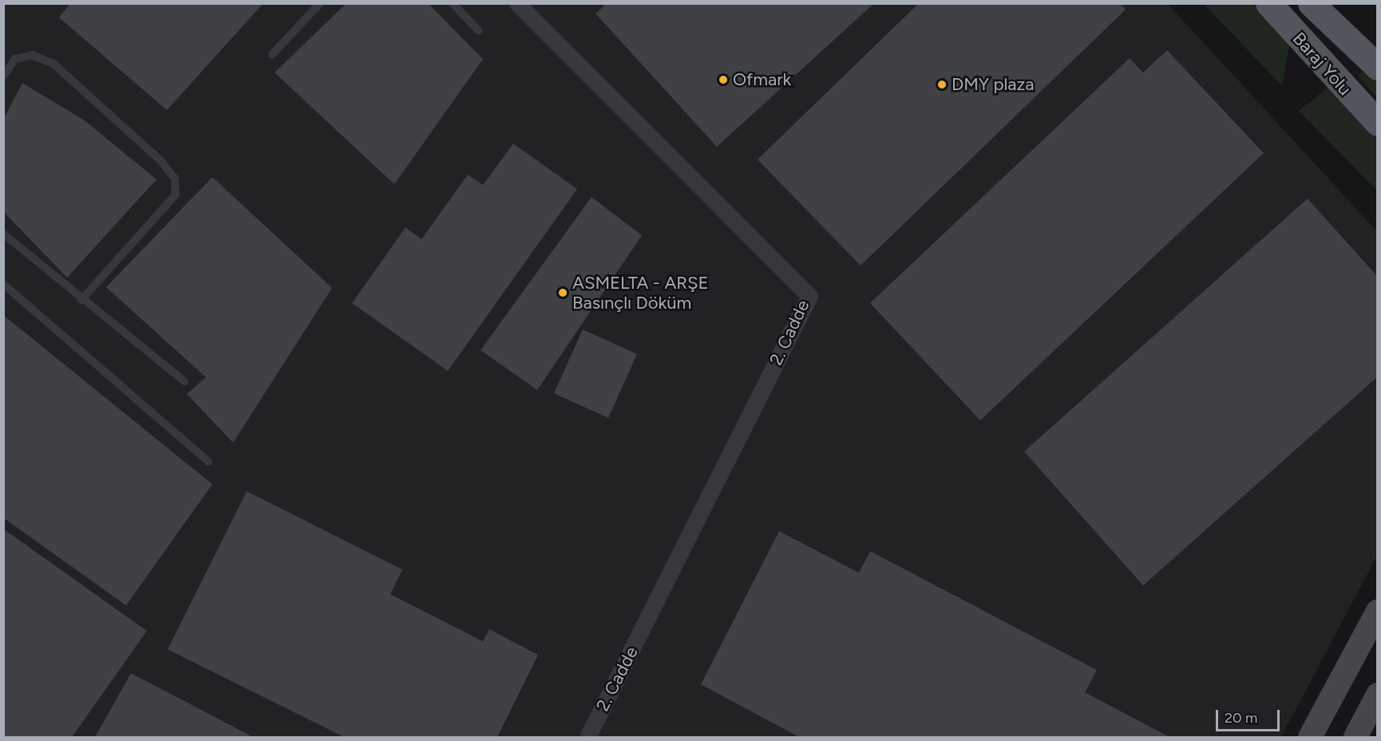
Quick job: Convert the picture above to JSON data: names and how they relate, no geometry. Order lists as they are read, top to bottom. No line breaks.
{"streets":{"main road":["Baraj Yolu"],"street":["2. Cadde"]},"places":["Ofmark","DMY plaza","ASMELTA - ARŞE Basınçlı Döküm"],"scale_bar":"20 m"}
